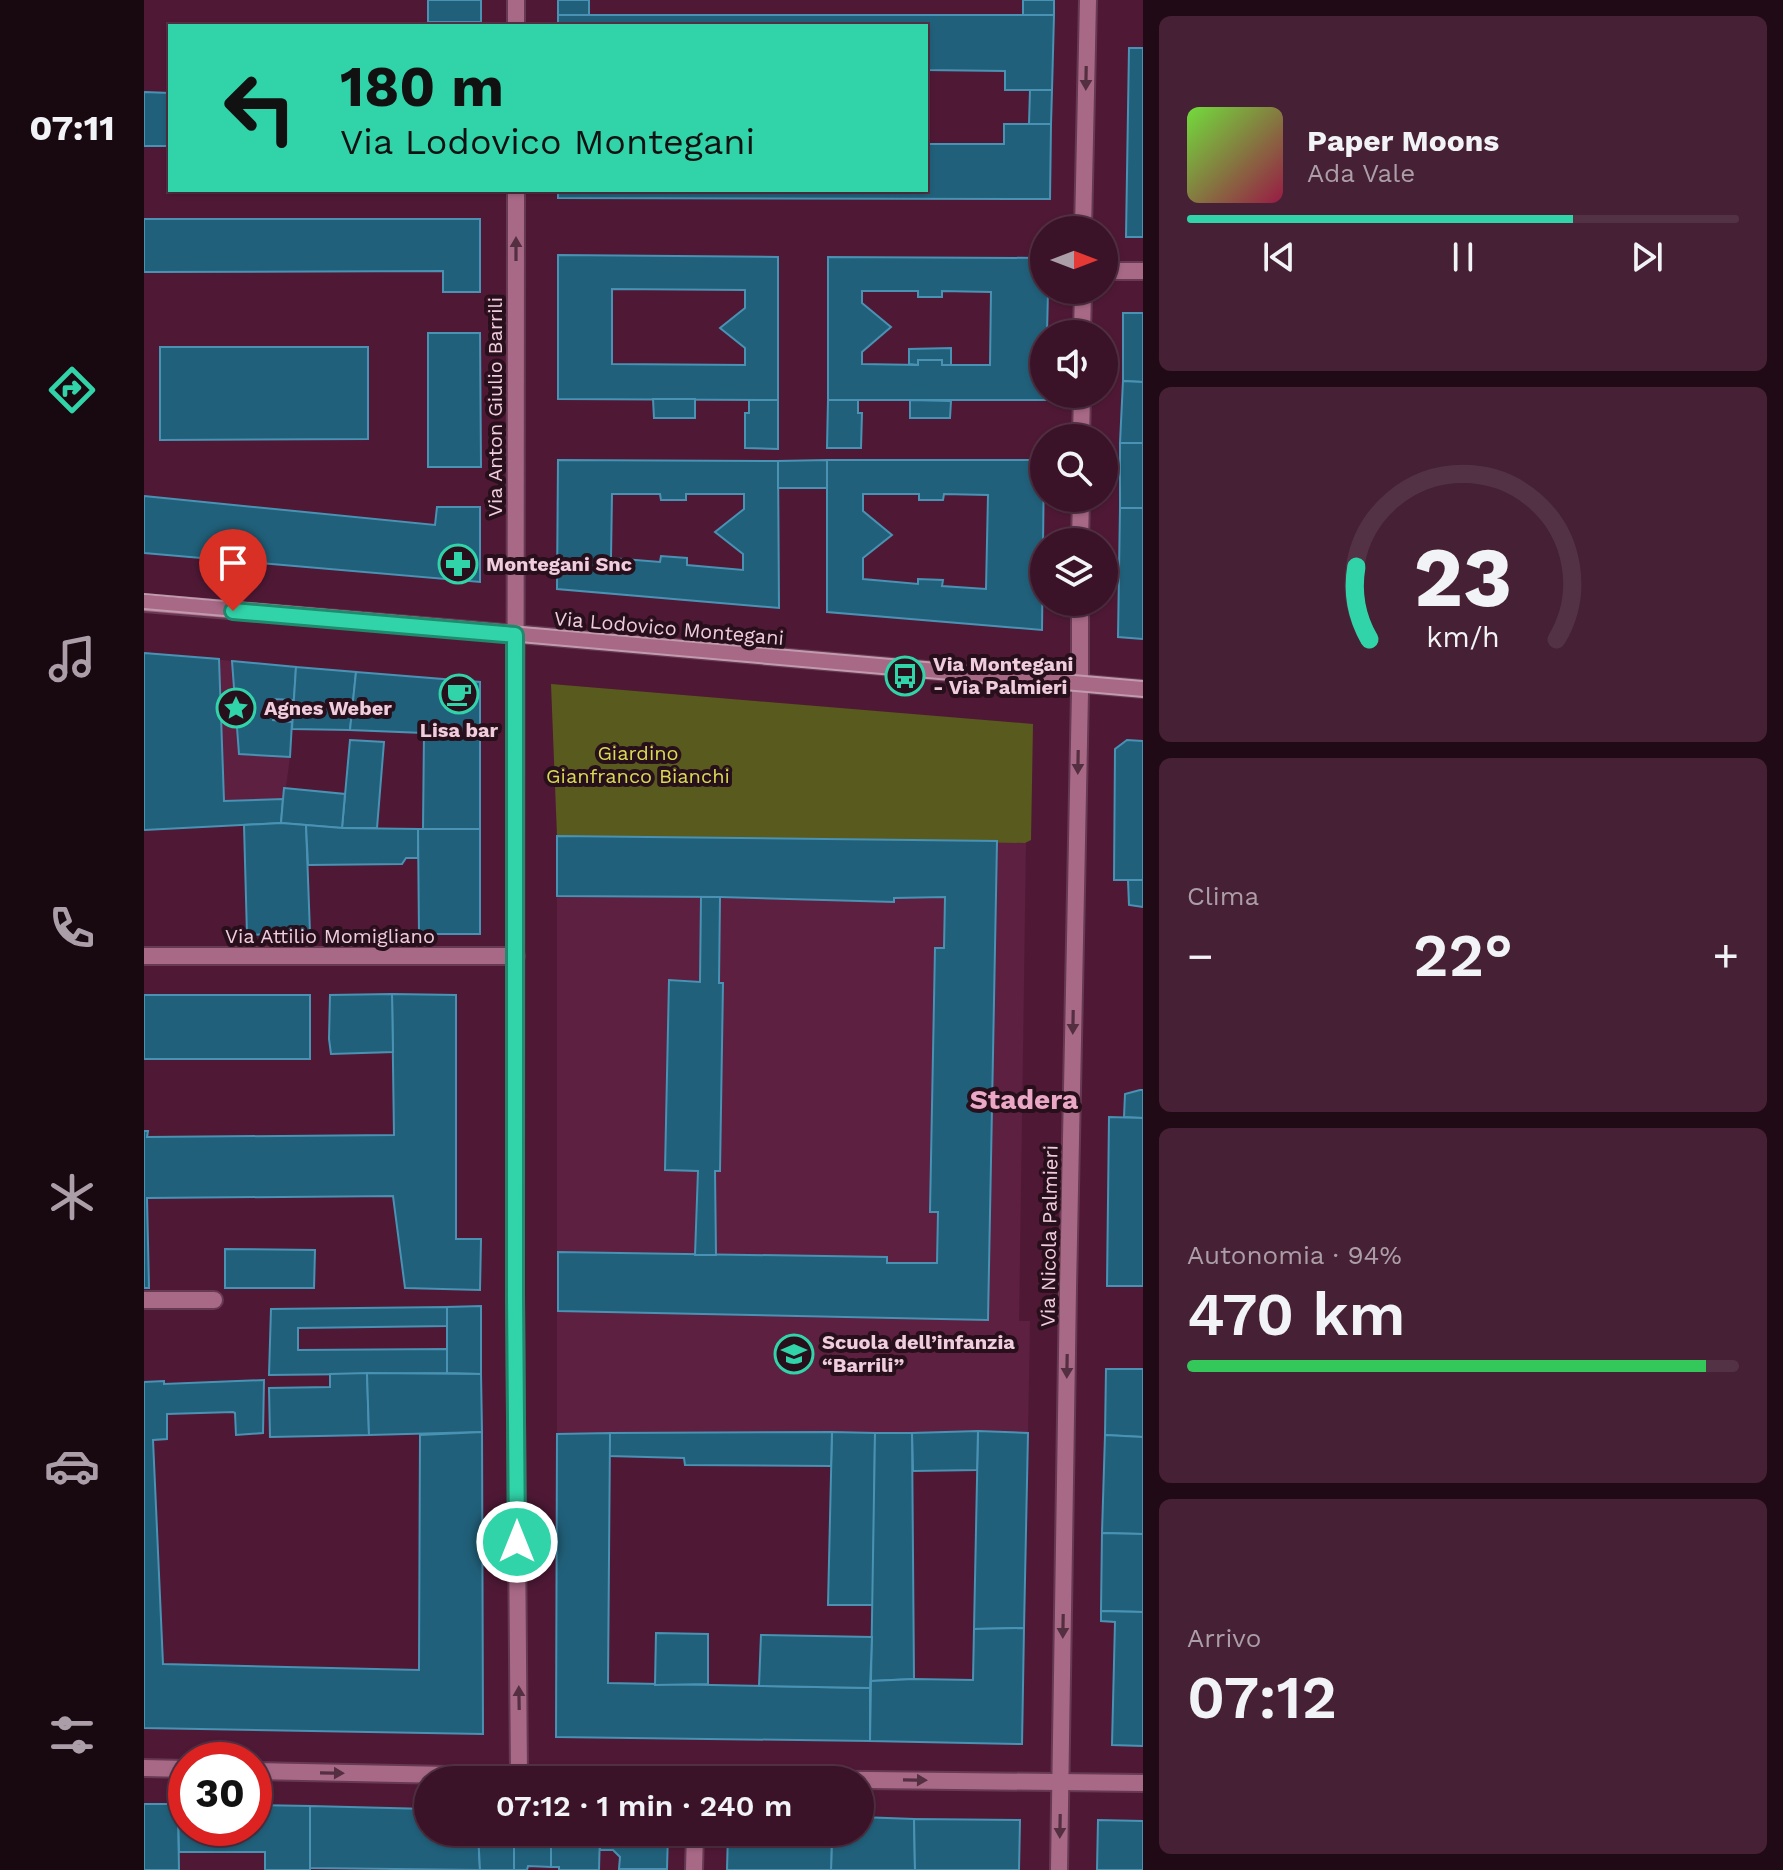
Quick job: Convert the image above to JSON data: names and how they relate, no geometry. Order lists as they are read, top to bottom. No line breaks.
{"streets":{"street":["Via Anton Giulio Barrili","Via Lodovico Montegani","Via Attilio Momigliano","Via Nicola Palmieri"]},"crossings":[["Via Anton Giulio Barrili","Via Lodovico Montegani"],["Via Anton Giulio Barrili","Via Attilio Momigliano"],["Via Lodovico Montegani","Via Nicola Palmieri"]],"one_way":["Via Anton Giulio Barrili","Via Nicola Palmieri"],"districts":["Stadera"],"parks":["Giardino Gianfranco Bianchi"],"places":{"pharmacy":["Montegani Snc"],"bus stop":["Via Montegani - Via Palmieri"],"cafe":["Lisa bar"],"place":["Agnes Weber"],"school or university":["Scuola dell’infanzia “Barrili”"]},"north":"right","page":{"tabs":"07:11","turn":["180 m","Via Lodovico Montegani"],"song":["Paper Moons","Ada Vale"],"tile":["Clima",["Autonomia · 94%","470 km"],["Arrivo","07:12"]],"heat":["−","22°","+"],"limit":"30","trip":"07:12 · 1 min · 240 m","gauge":["23","km/h"]}}
